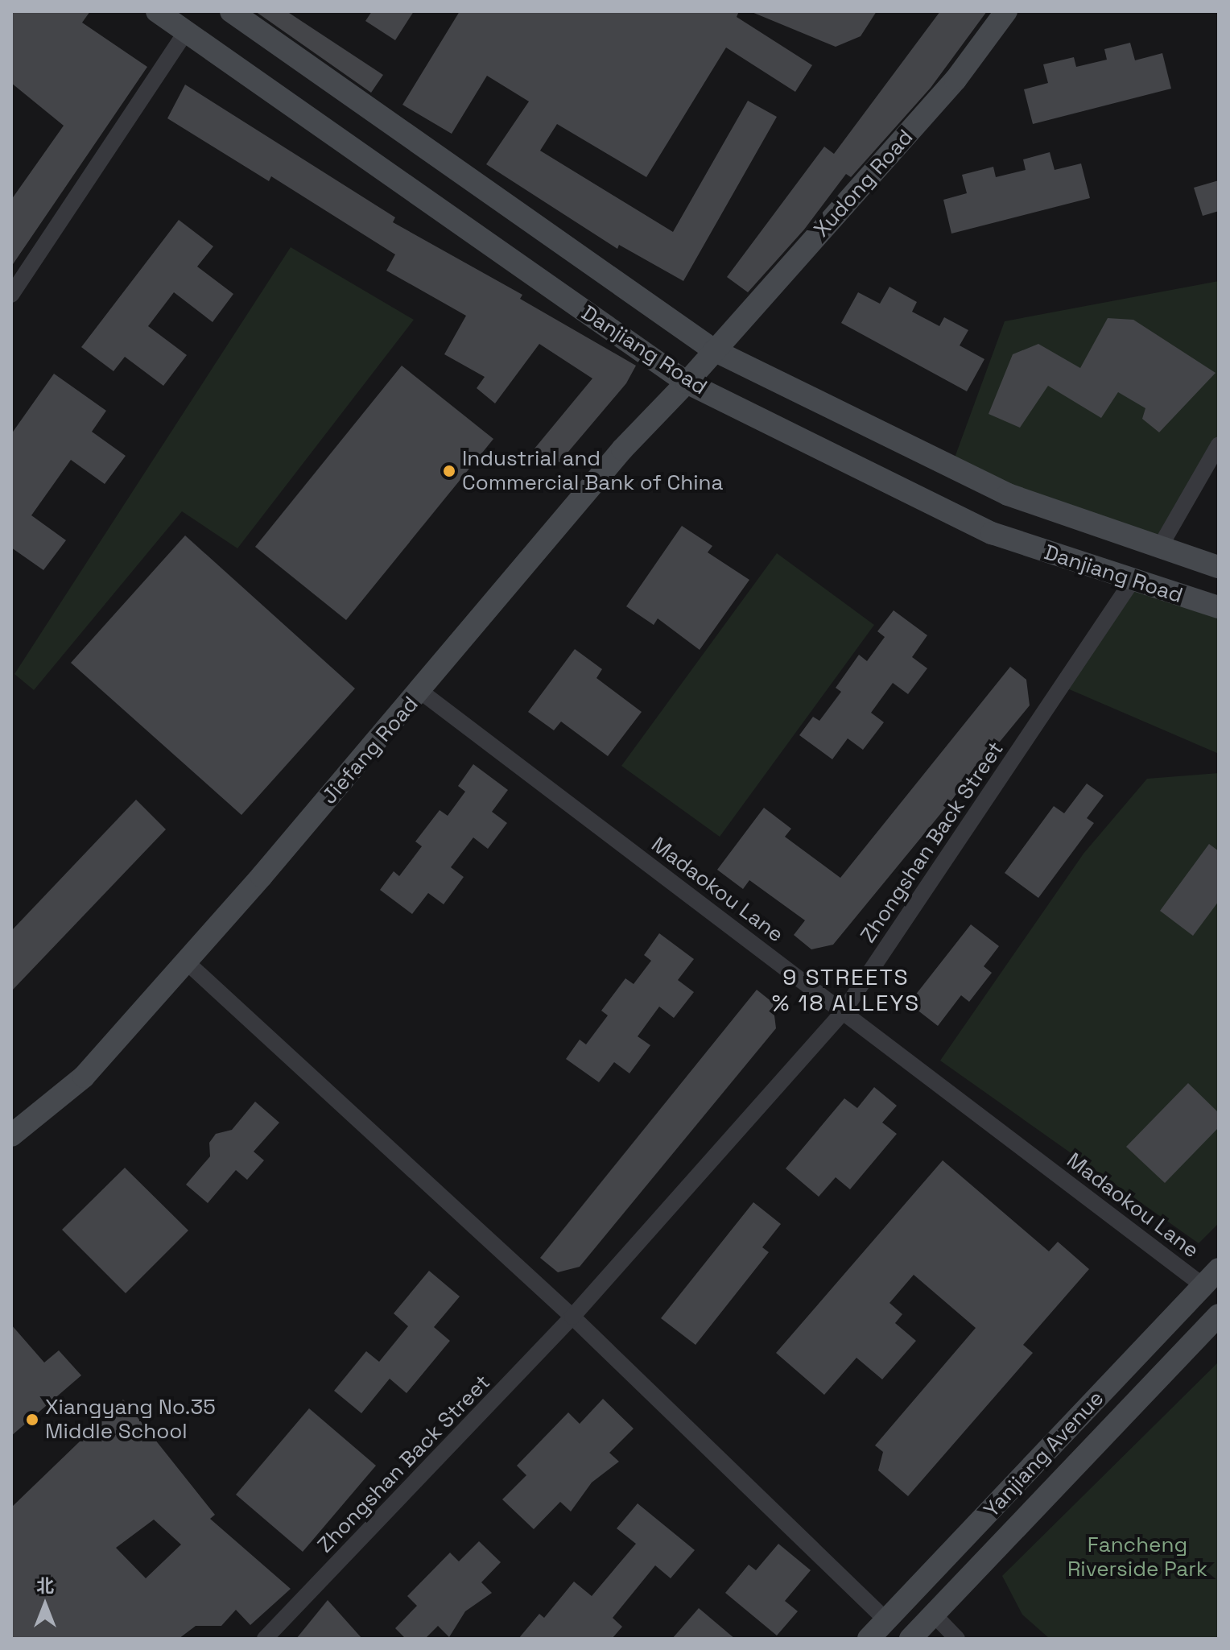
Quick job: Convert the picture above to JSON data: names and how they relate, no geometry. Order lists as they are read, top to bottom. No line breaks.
{"streets":{"main road":["Xudong Road","Danjiang Road","Jiefang Road","Yanjiang Avenue"],"street":["Zhongshan Back Street","Madaokou Lane"]},"crossings":[["Xudong Road","Danjiang Road"],["Xudong Road","Jiefang Road"],["Danjiang Road","Jiefang Road"],["Danjiang Road","Zhongshan Back Street"],["Jiefang Road","Madaokou Lane"],["Zhongshan Back Street","Madaokou Lane"],["Madaokou Lane","Yanjiang Avenue"]],"districts":["9 STREETS % 18 ALLEYS"],"parks":["Fancheng Riverside Park"],"places":["Industrial and Commercial Bank of China","Xiangyang No.35 Middle School"],"north":"top"}
